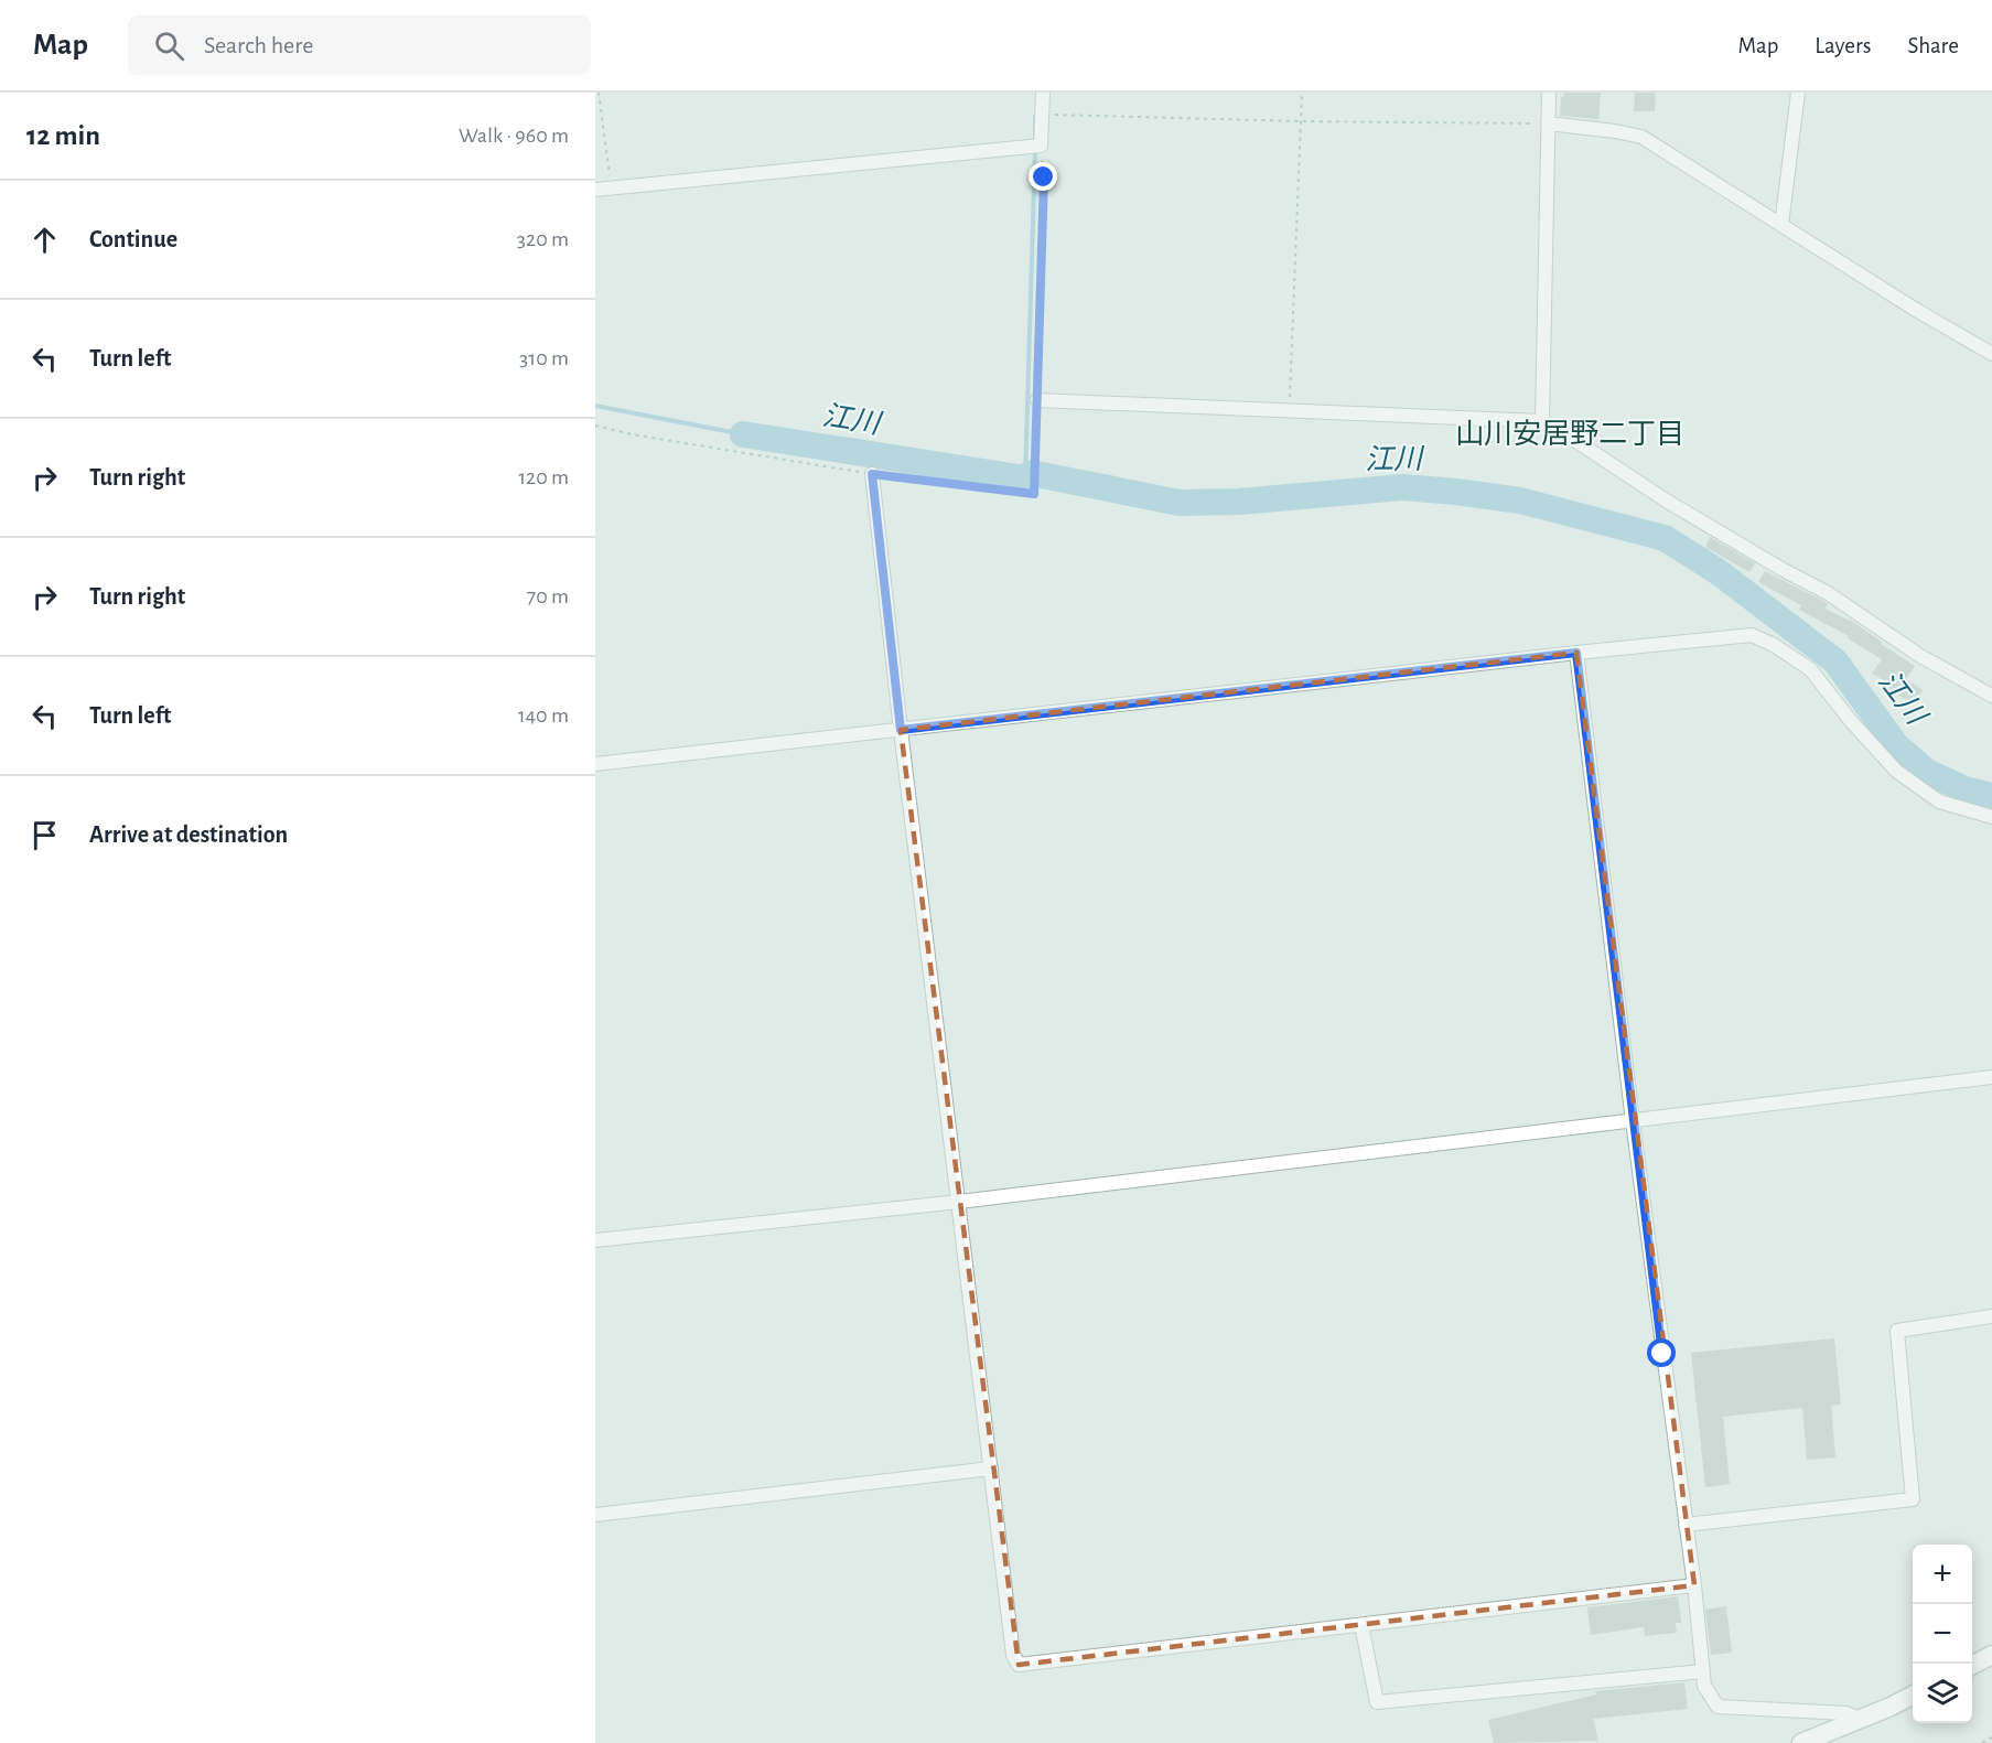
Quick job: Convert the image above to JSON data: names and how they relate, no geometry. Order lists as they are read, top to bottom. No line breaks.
{"districts":["山川安居野二丁目"],"water":["江川"],"page":{"header":"Map","search":"Search here","nav":["Map","Layers","Share"],"heading":["12 min","Walk · 960 m"],"list":[["Continue","320 m"],["Turn left","310 m"],["Turn right","120 m"],["Turn right","70 m"],["Turn left","140 m"],"Arrive at destination"],"map_buttons":["+","−"]}}
